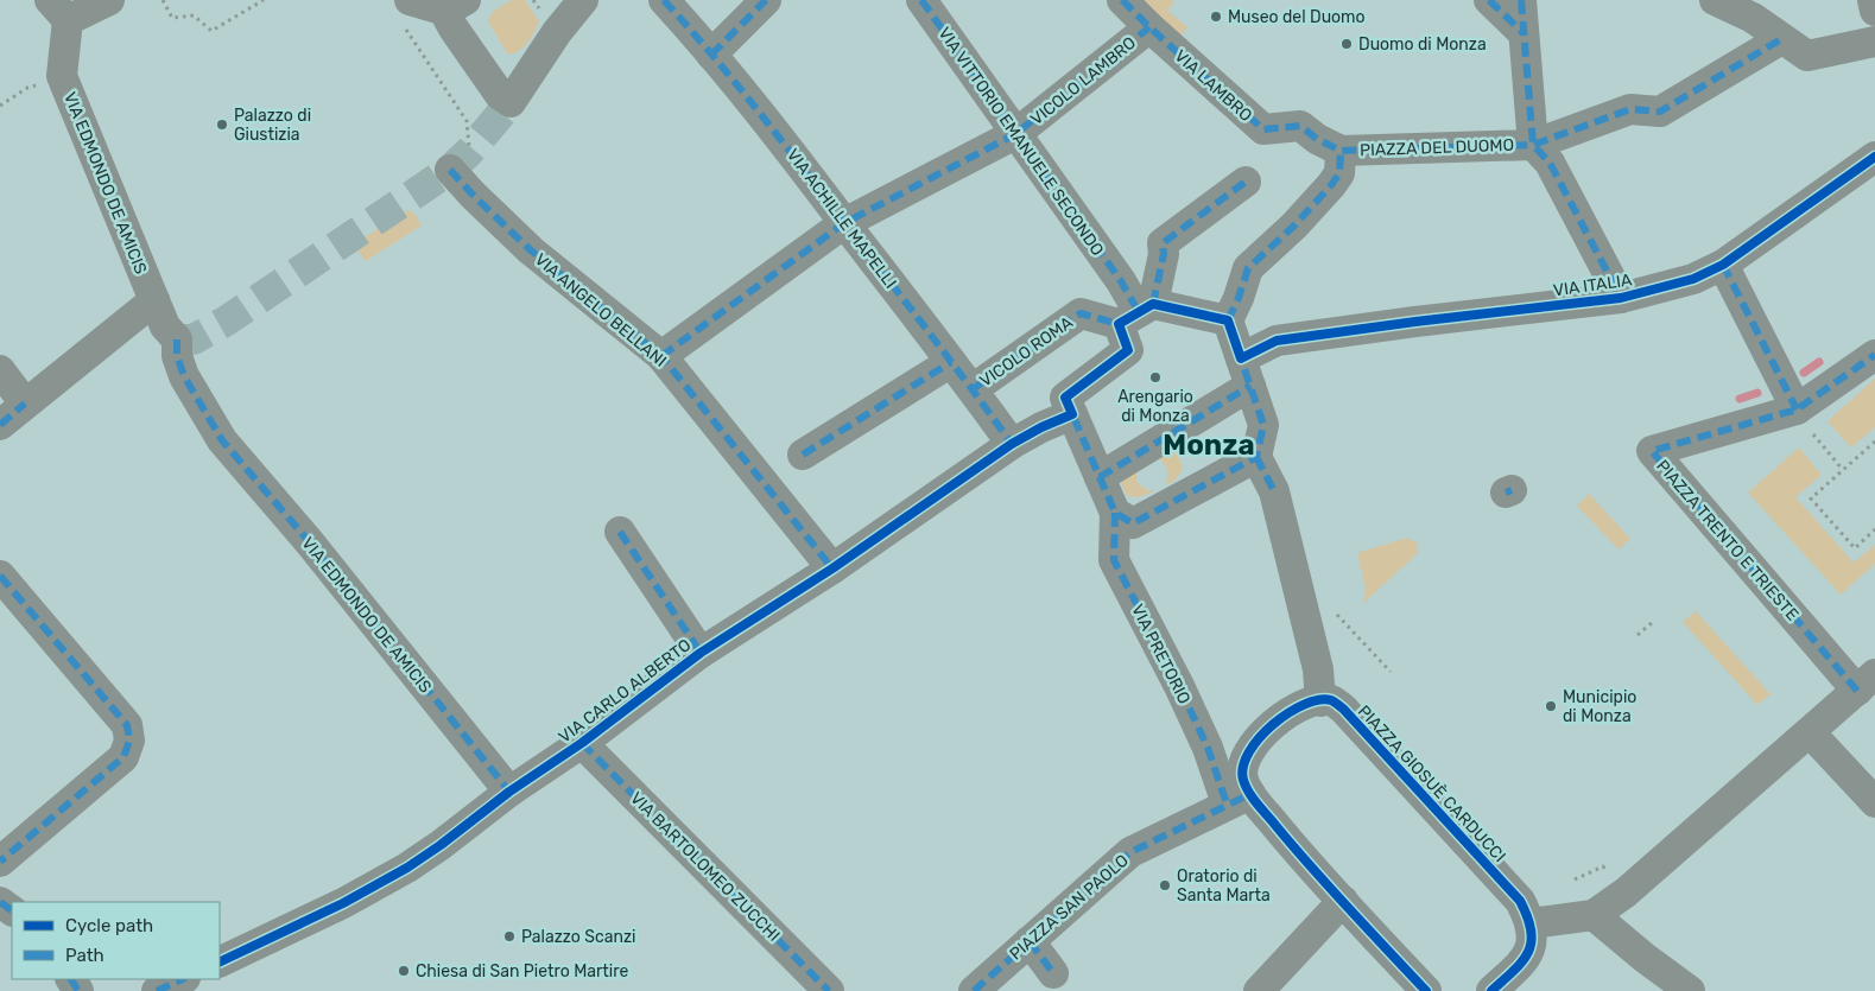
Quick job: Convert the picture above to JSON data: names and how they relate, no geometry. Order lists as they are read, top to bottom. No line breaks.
{"streets":{"street":["VICOLO LAMBRO","VIA LAMBRO","VIA VITTORIO EMANUELE SECONDO","PIAZZA DEL DUOMO","VIA EDMONDO DE AMICIS","VIA ACHILLE MAPELLI","VIA ITALIA","VIA ANGELO BELLANI","VICOLO ROMA","PIAZZA TRENTO E TRIESTE","VIA PRETORIO","VIA CARLO ALBERTO","PIAZZA GIOSUÈ CARDUCCI","VIA BARTOLOMEO ZUCCHI","PIAZZA SAN PAOLO"]},"crossings":[["VICOLO LAMBRO","VIA LAMBRO"],["VICOLO LAMBRO","VIA VITTORIO EMANUELE SECONDO"],["VICOLO LAMBRO","VIA ACHILLE MAPELLI"],["VICOLO LAMBRO","VIA ANGELO BELLANI"],["VIA LAMBRO","PIAZZA DEL DUOMO"],["VIA VITTORIO EMANUELE SECONDO","VICOLO ROMA"],["VIA EDMONDO DE AMICIS","VIA CARLO ALBERTO"],["VIA ACHILLE MAPELLI","VICOLO ROMA"],["VIA ACHILLE MAPELLI","VIA CARLO ALBERTO"],["VIA ANGELO BELLANI","VIA CARLO ALBERTO"],["VIA PRETORIO","PIAZZA SAN PAOLO"],["VIA CARLO ALBERTO","VIA BARTOLOMEO ZUCCHI"]],"districts":["Monza"],"places":["Museo del Duomo","Duomo di Monza","Palazzo di Giustizia","Arengario di Monza","Municipio di Monza","Oratorio di Santa Marta","Palazzo Scanzi","Chiesa di San Pietro Martire"],"legend":["Cycle path","Path"]}
